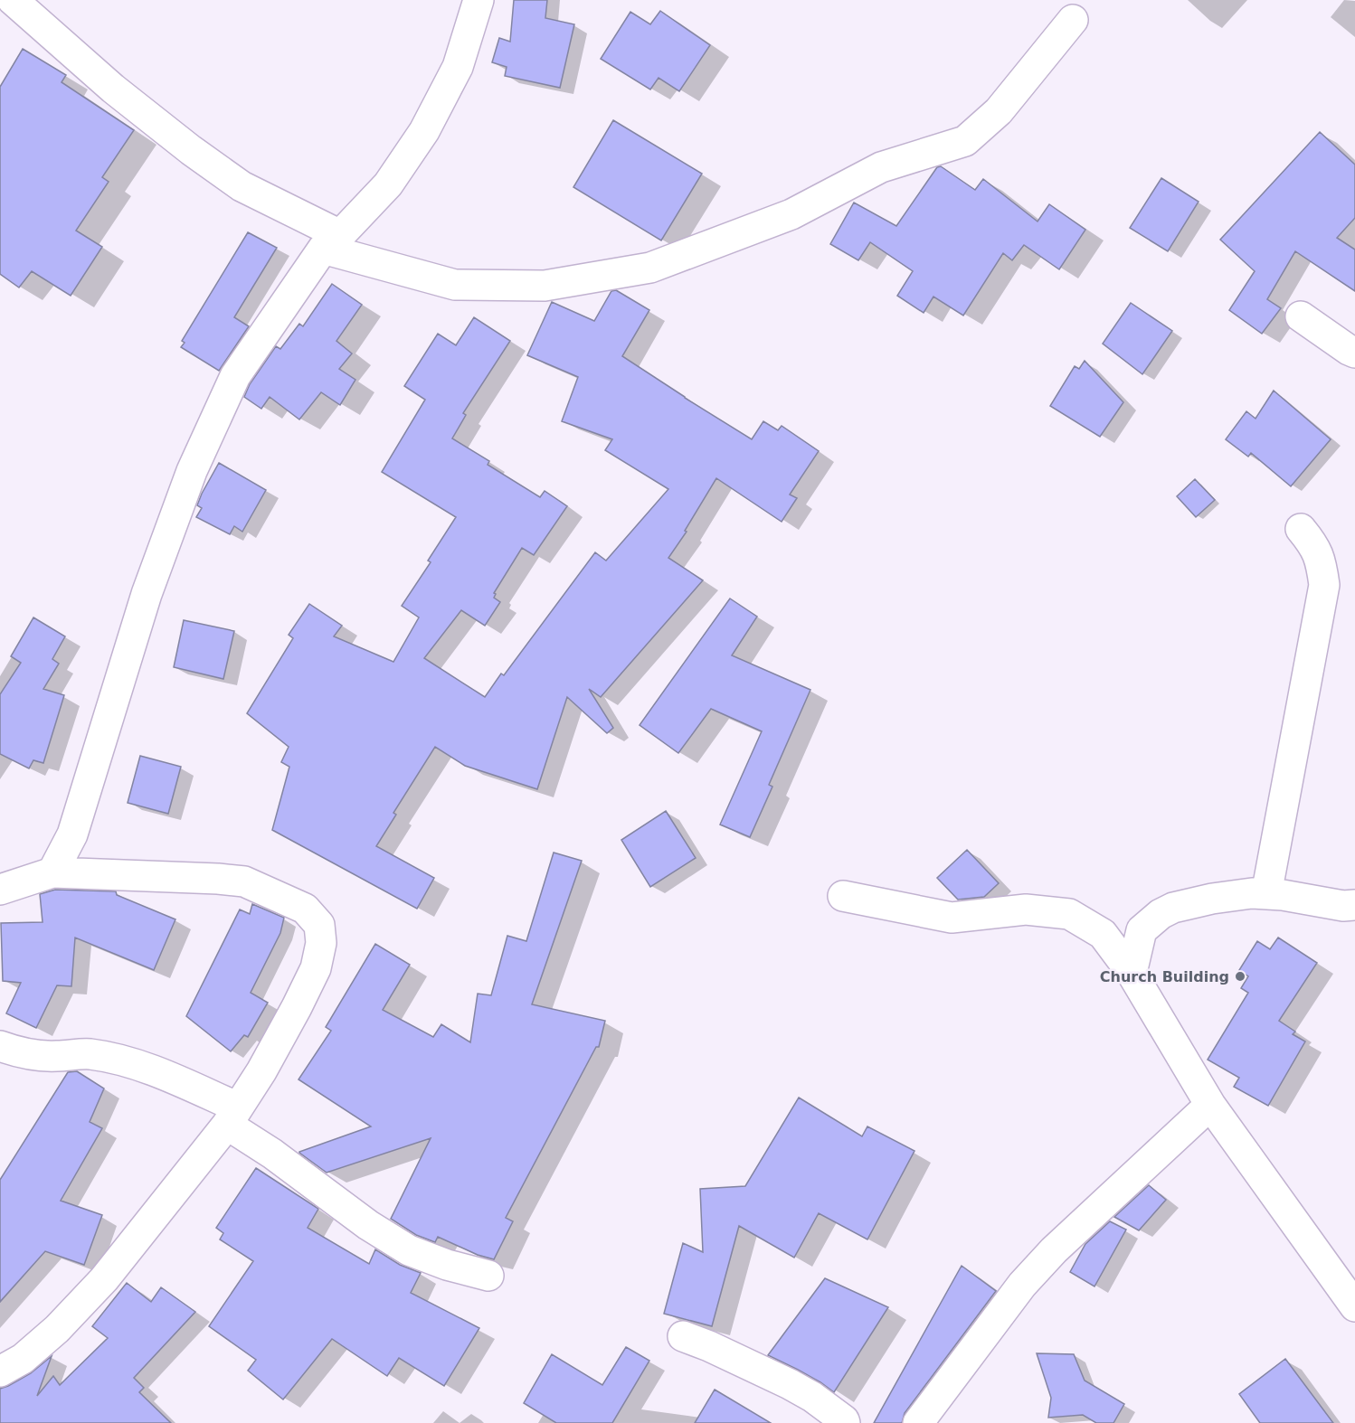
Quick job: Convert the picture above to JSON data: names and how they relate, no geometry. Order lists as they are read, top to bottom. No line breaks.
{"places":["Church Building"]}
